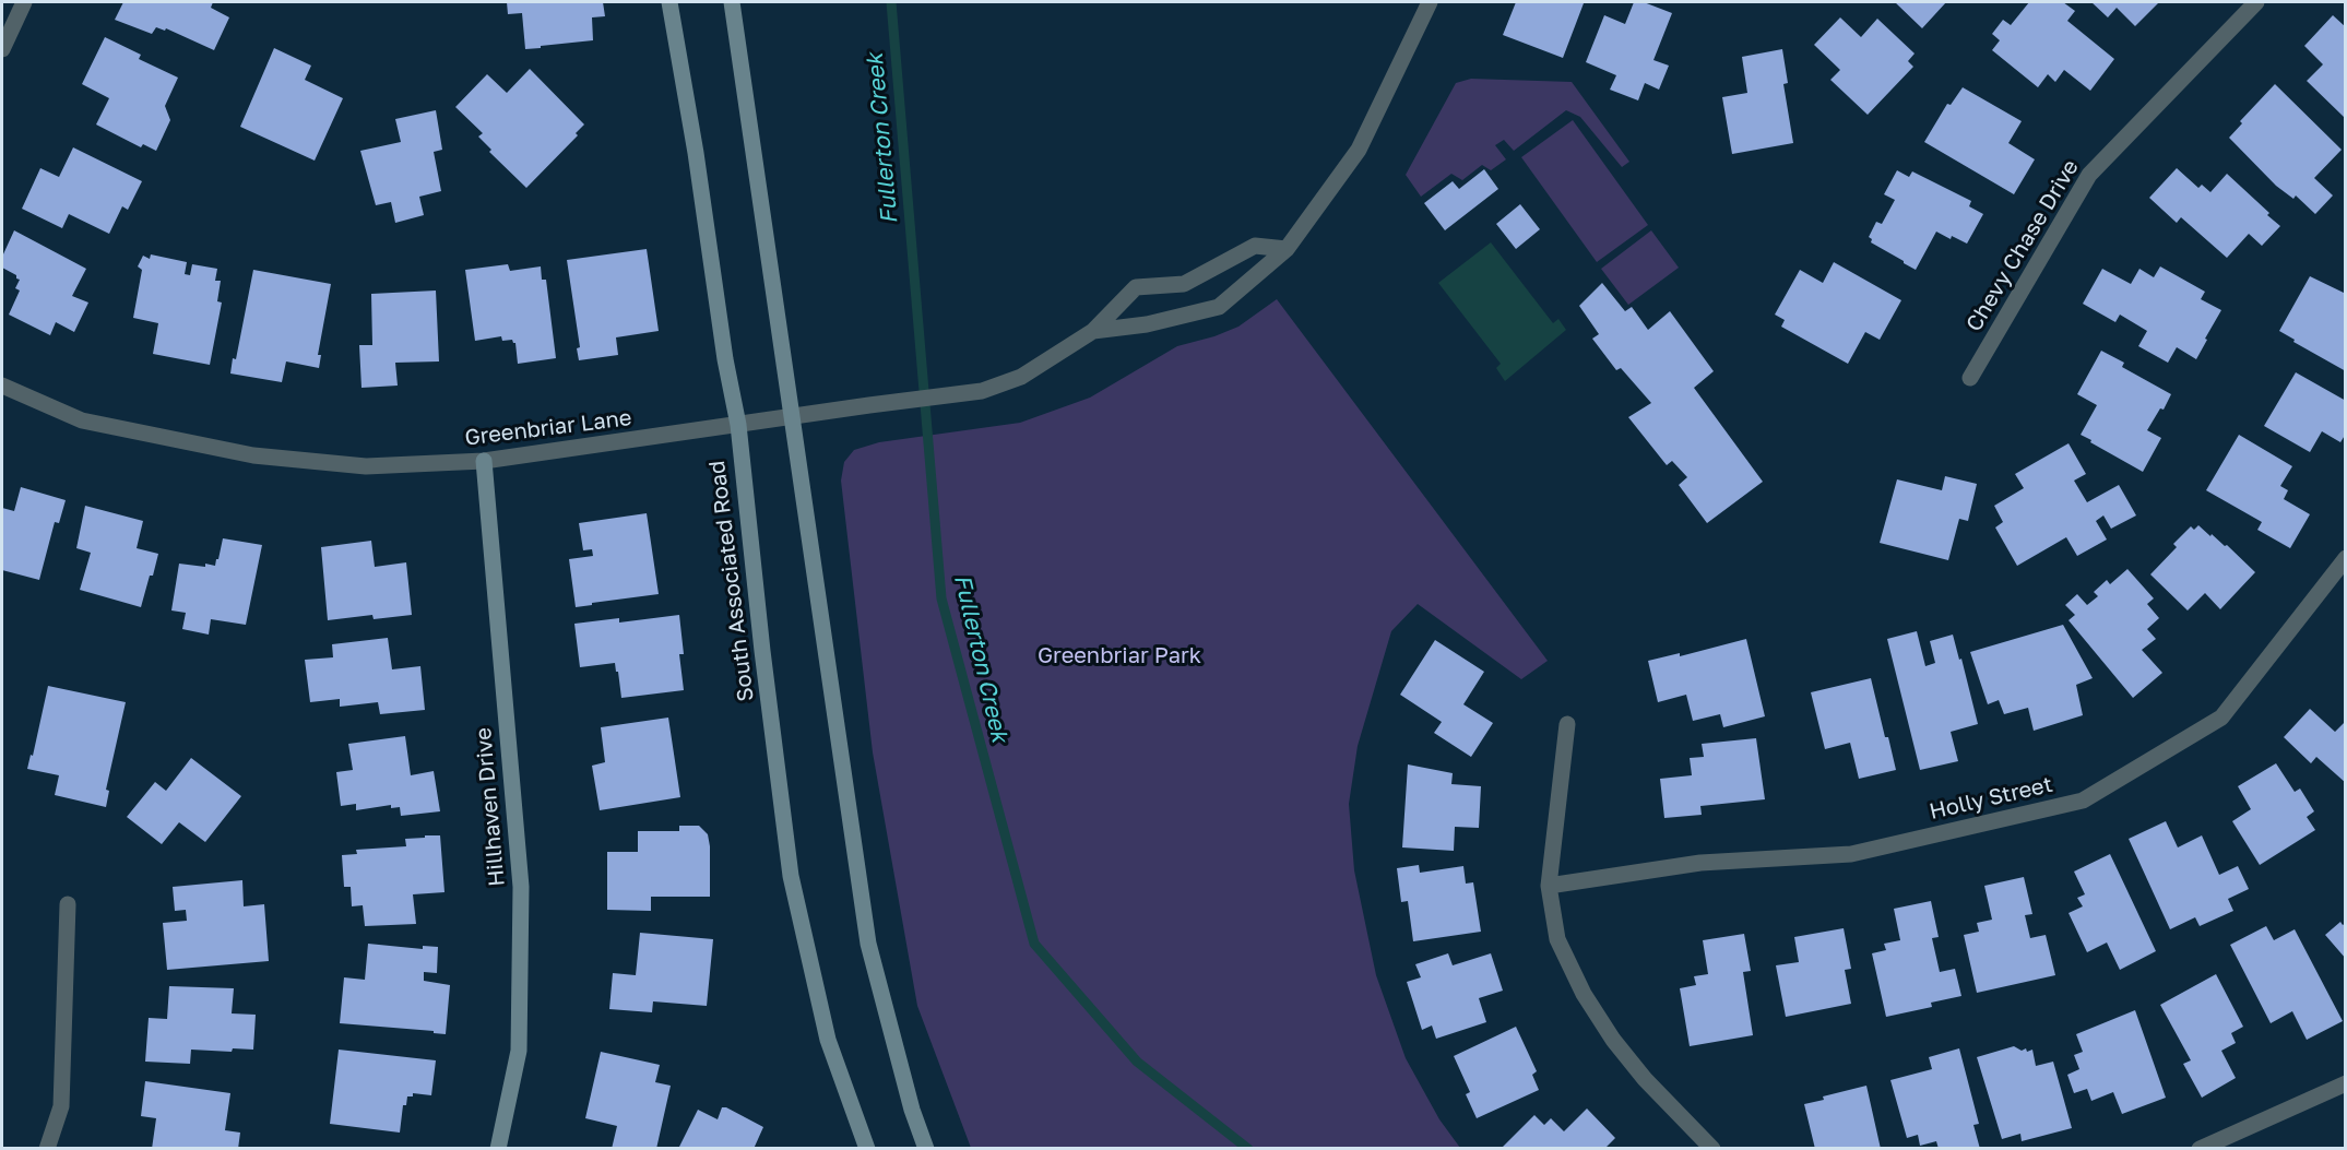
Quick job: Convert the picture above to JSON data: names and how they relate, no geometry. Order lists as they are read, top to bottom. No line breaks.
{"streets":{"street":["Chevy Chase Drive","Greenbriar Lane","South Associated Road","Holly Street","Hillhaven Drive"]},"crossings":[["Greenbriar Lane","South Associated Road"],["Greenbriar Lane","Hillhaven Drive"]],"water":["Fullerton Creek"],"parks":["Greenbriar Park"]}
